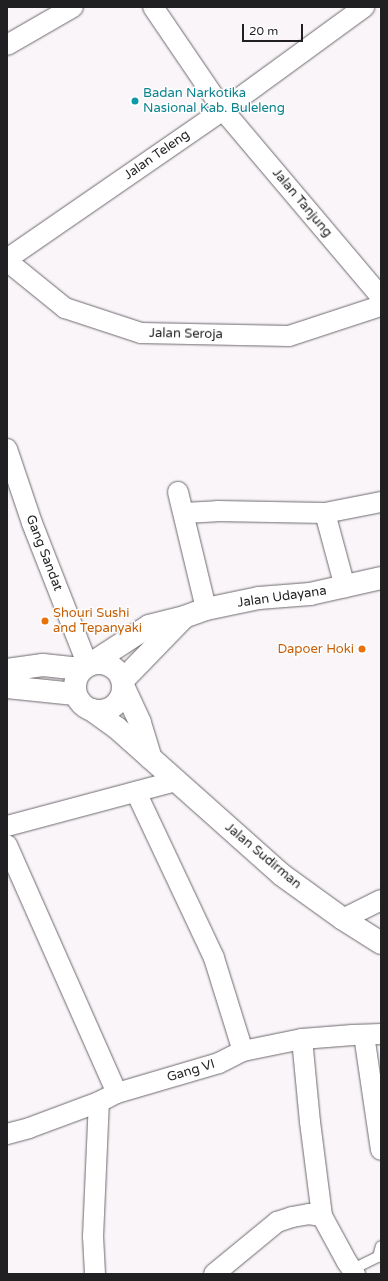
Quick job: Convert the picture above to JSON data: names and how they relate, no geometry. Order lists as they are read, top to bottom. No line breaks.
{"streets":{"main road":["Jalan Udayana","Jalan Sudirman"],"street":["Jalan Teleng","Jalan Tanjung","Jalan Seroja","Gang Sandat","Gang VI"]},"crossings":[["Jalan Teleng","Jalan Tanjung"],["Jalan Teleng","Jalan Seroja"],["Gang Sandat","Jalan Udayana"],["Gang Sandat","Jalan Sudirman"],["Jalan Udayana","Jalan Sudirman"]],"places":["Badan Narkotika Nasional Kab. Buleleng","Shouri Sushi and Tepanyaki","Dapoer Hoki"],"scale_bar":"20 m"}
